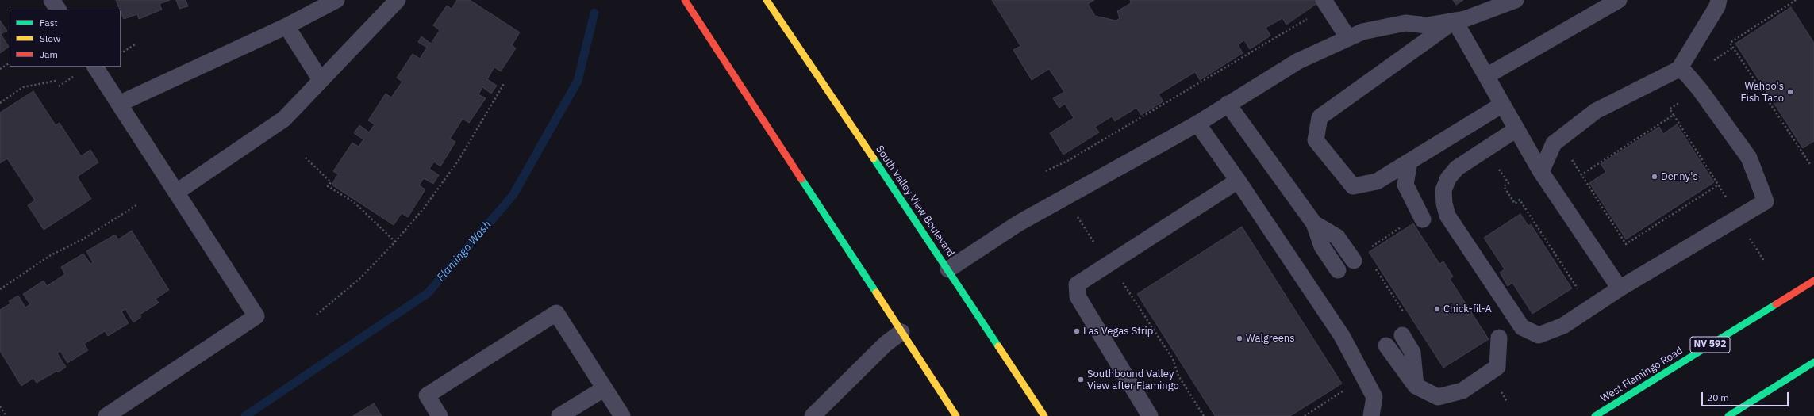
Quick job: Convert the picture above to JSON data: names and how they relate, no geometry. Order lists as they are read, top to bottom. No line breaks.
{"streets":{"main road":["South Valley View Boulevard","NV 592","West Flamingo Road"]},"water":["Flamingo Wash"],"places":["Wahoo's Fish Taco","Denny's","Chick-fil-A","Las Vegas Strip","Walgreens","Southbound Valley View after Flamingo"],"legend":["Fast","Slow","Jam"],"scale_bar":"20 m"}
